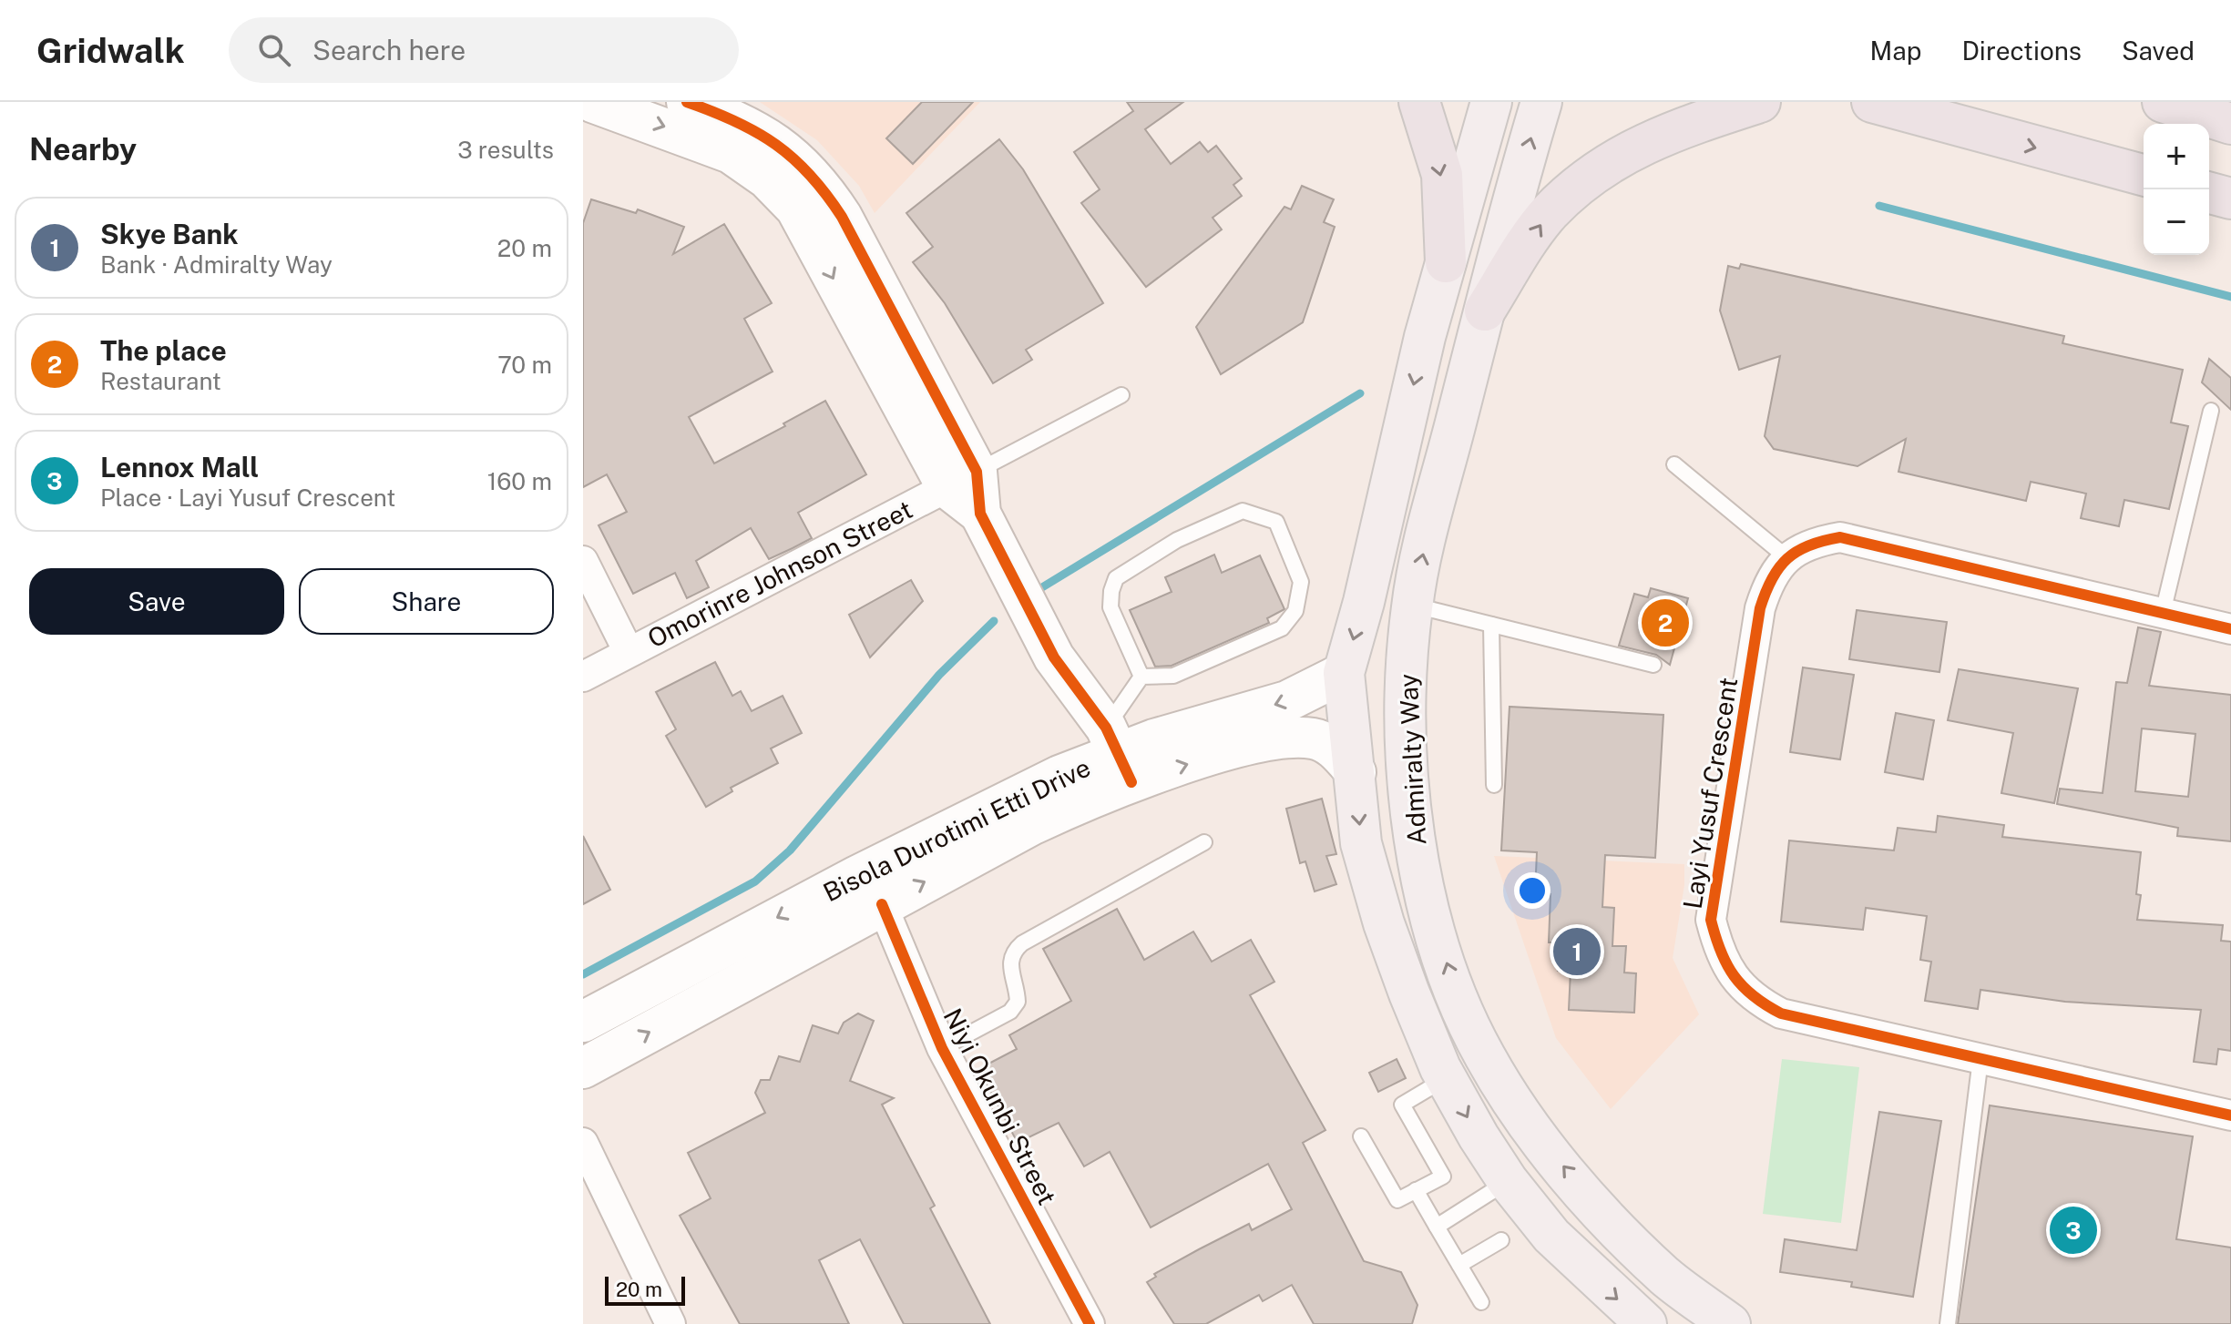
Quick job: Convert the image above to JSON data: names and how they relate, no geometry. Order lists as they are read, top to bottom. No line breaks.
{"streets":{"main road":["Admiralty Way","Bisola Durotimi Etti Drive"],"street":["Omorinre Johnson Street","Layi Yusuf Crescent","Niyi Okunbi Street"]},"crossings":[["Admiralty Way","Bisola Durotimi Etti Drive"]],"scale_bar":"20 m","page":{"header":"Gridwalk","search":"Search here","nav":["Map","Directions","Saved"],"heading":["Nearby","3 results"],"map_buttons":["+","−"],"list":[{"mark":"1","name":"Skye Bank","note":"Bank · Admiralty Way","value":"20 m"},{"mark":"2","name":"The place","note":"Restaurant","value":"70 m"},{"mark":"3","name":"Lennox Mall","note":"Place · Layi Yusuf Crescent","value":"160 m"}],"buttons":["Save","Share"],"pins":["2","1","3"],"scale":"20 m"}}
